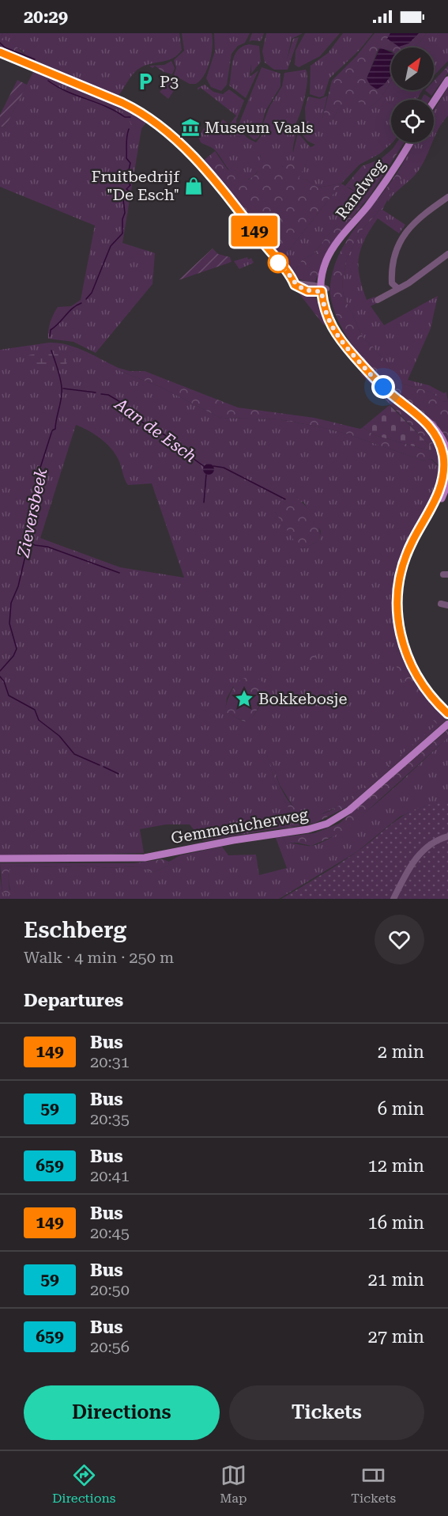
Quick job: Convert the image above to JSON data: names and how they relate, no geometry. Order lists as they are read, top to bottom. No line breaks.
{"streets":{"main road":["Randweg","Gemmenicherweg"]},"water":["Aan de Esch","Zieversbeek"],"places":{"parking":["P3"],"museum":["Museum Vaals"],"shop":["Fruitbedrijf \"De Esch\""],"place":["Bokkebosje"]},"lines":["bus line 149"],"north":"top right","page":{"status":"20:29","on_map":"149","heading":[["Eschberg","Walk · 4 min · 250 m"],"Departures"],"list":[{"mark":"149","name":"Bus","note":"20:31","value":"2 min"},{"mark":"59","name":"Bus","note":"20:35","value":"6 min"},{"mark":"659","name":"Bus","note":"20:41","value":"12 min"},{"mark":"149","name":"Bus","note":"20:45","value":"16 min"},{"mark":"59","name":"Bus","note":"20:50","value":"21 min"},{"mark":"659","name":"Bus","note":"20:56","value":"27 min"}],"buttons":["Directions","Tickets"],"tabs":["Directions","Map","Tickets"]}}
